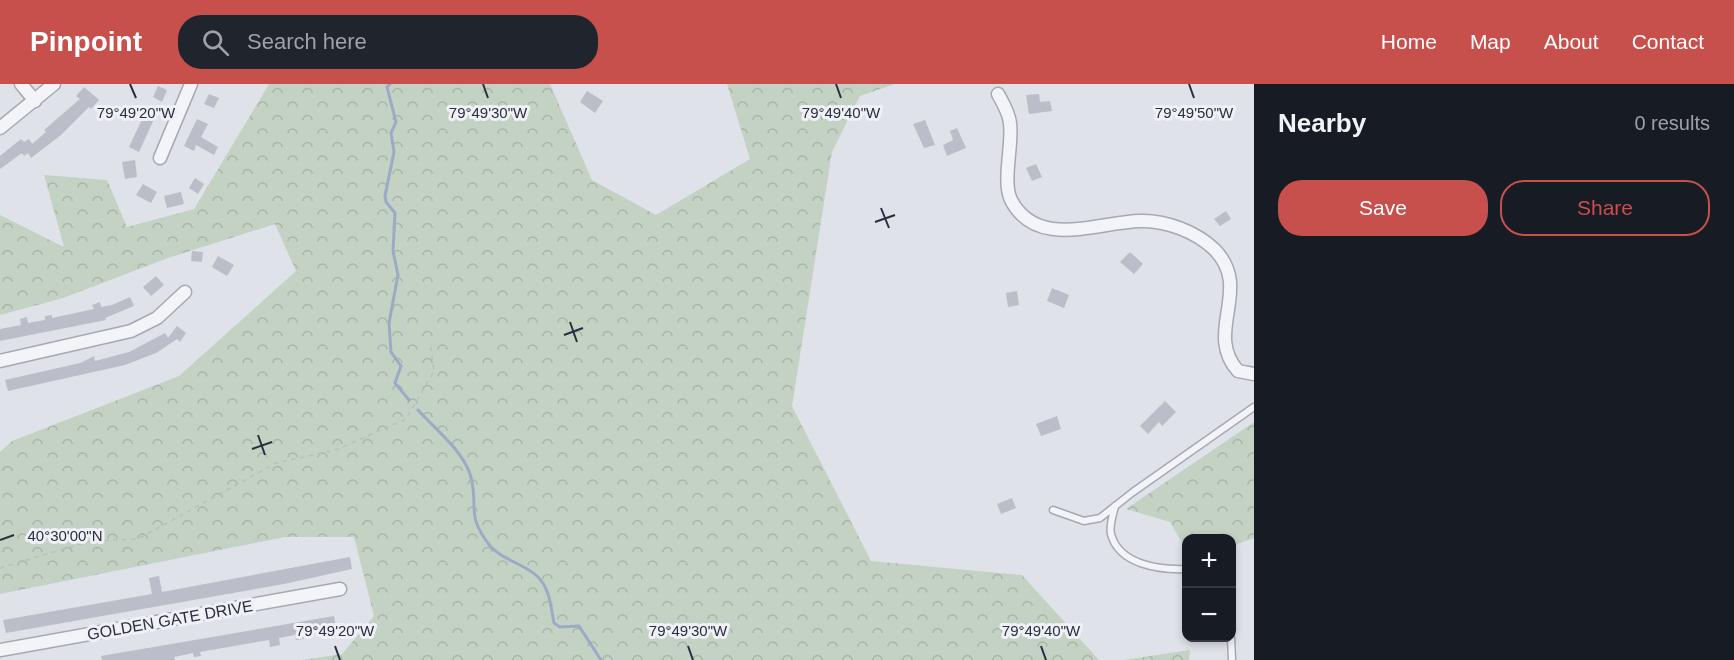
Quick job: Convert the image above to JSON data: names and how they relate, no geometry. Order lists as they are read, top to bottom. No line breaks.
{"streets":{"street":["GOLDEN GATE DRIVE"]},"page":{"header":"Pinpoint","search":"Search here","nav":["Home","Map","About","Contact"],"heading":["Nearby","0 results"],"buttons":["Save","Share"],"map_buttons":["+","−"]},"coordinates":["79°49'20\"W","79°49'30\"W","79°49'40\"W","79°49'50\"W","40°30'00\"N"]}
